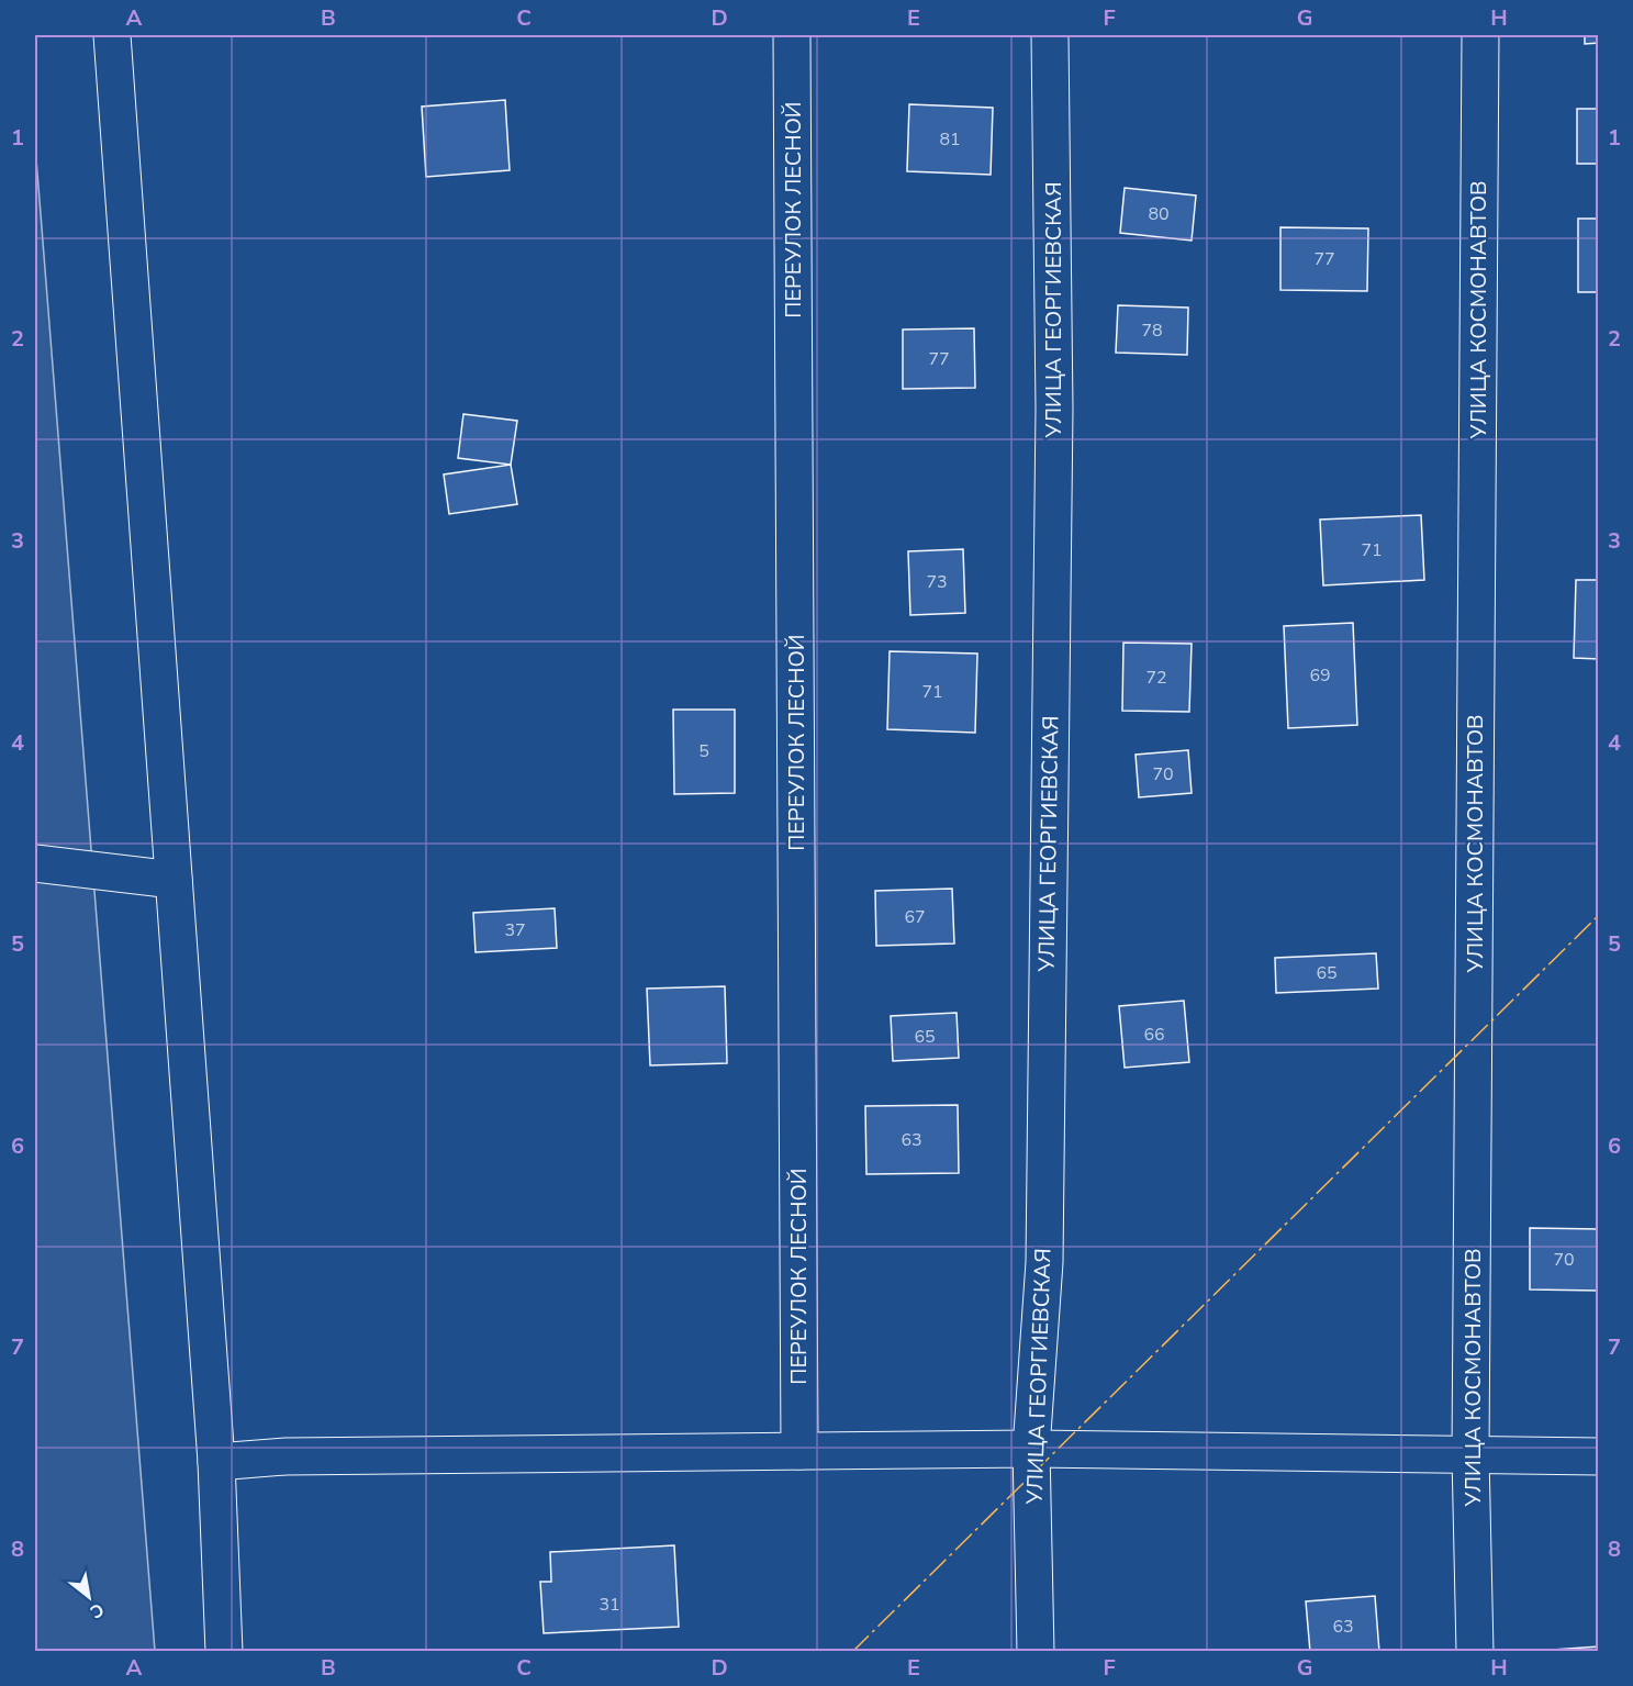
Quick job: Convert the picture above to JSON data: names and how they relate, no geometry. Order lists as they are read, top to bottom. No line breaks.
{"streets":{"street":["ПЕРЕУЛОК ЛЕСНОЙ","УЛИЦА ГЕОРГИЕВСКАЯ","УЛИЦА КОСМОНАВТОВ"]},"house_numbers":["81","80","77","78","77","71","73","69","72","71","5","70","67","37","65","66","65","63","70","31","63"],"north":"bottom right","grid":{"columns":["A","B","C","D","E","F","G","H"],"rows":["1","2","3","4","5","6","7","8"]}}
